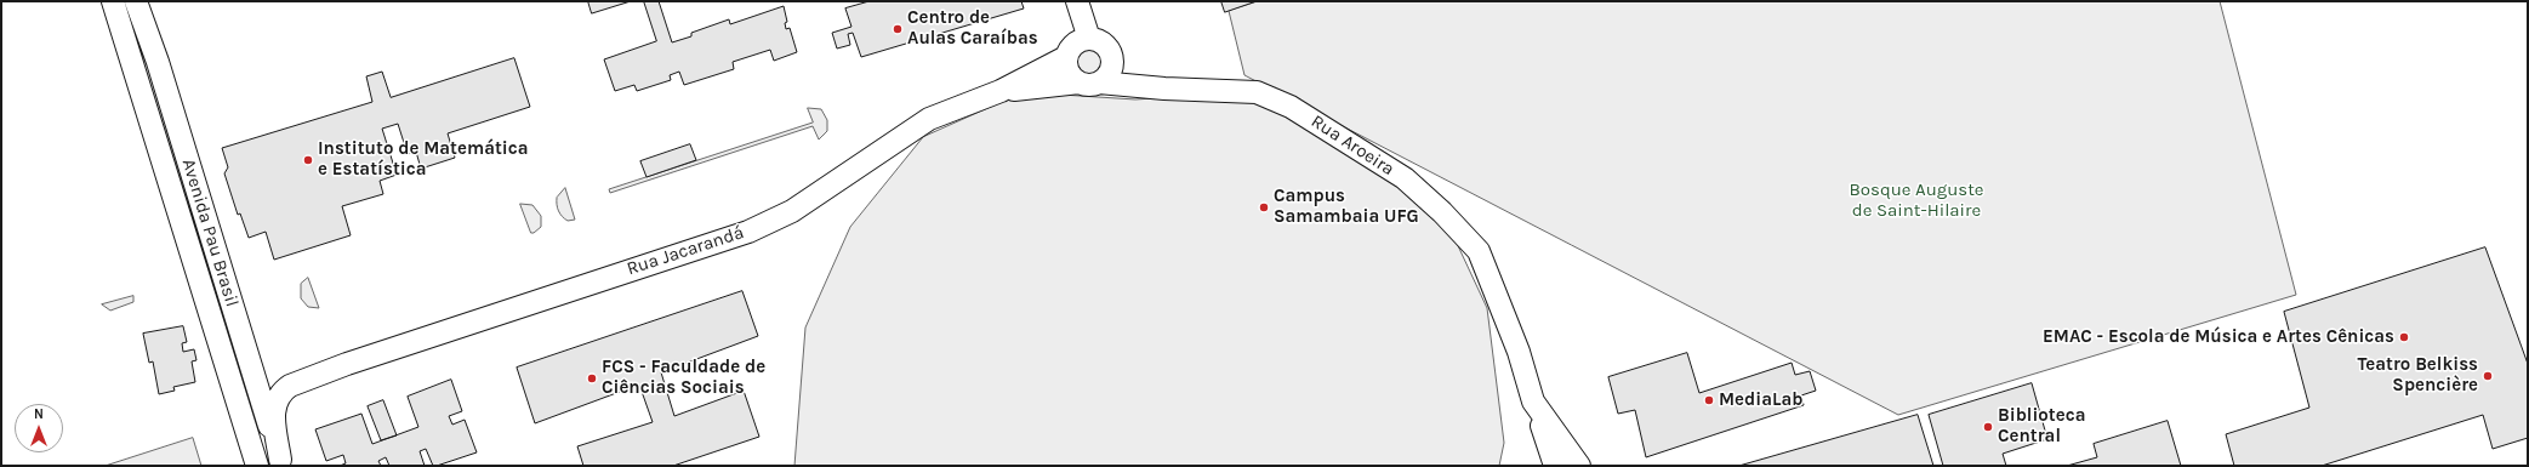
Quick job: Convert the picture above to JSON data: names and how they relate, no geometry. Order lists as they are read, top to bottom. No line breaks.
{"streets":{"street":["Rua Aroeira","Avenida Pau Brasil","Rua Jacarandá"]},"crossings":[["Rua Aroeira","Rua Jacarandá"]],"parks":["Bosque Auguste de Saint-Hilaire"],"places":["Centro de Aulas Caraíbas","Instituto de Matemática e Estatística","Campus Samambaia UFG","EMAC - Escola de Música e Artes Cênicas","Teatro Belkiss Spencière","FCS - Faculdade de Ciências Sociais","MediaLab","Biblioteca Central"],"north":"top"}
